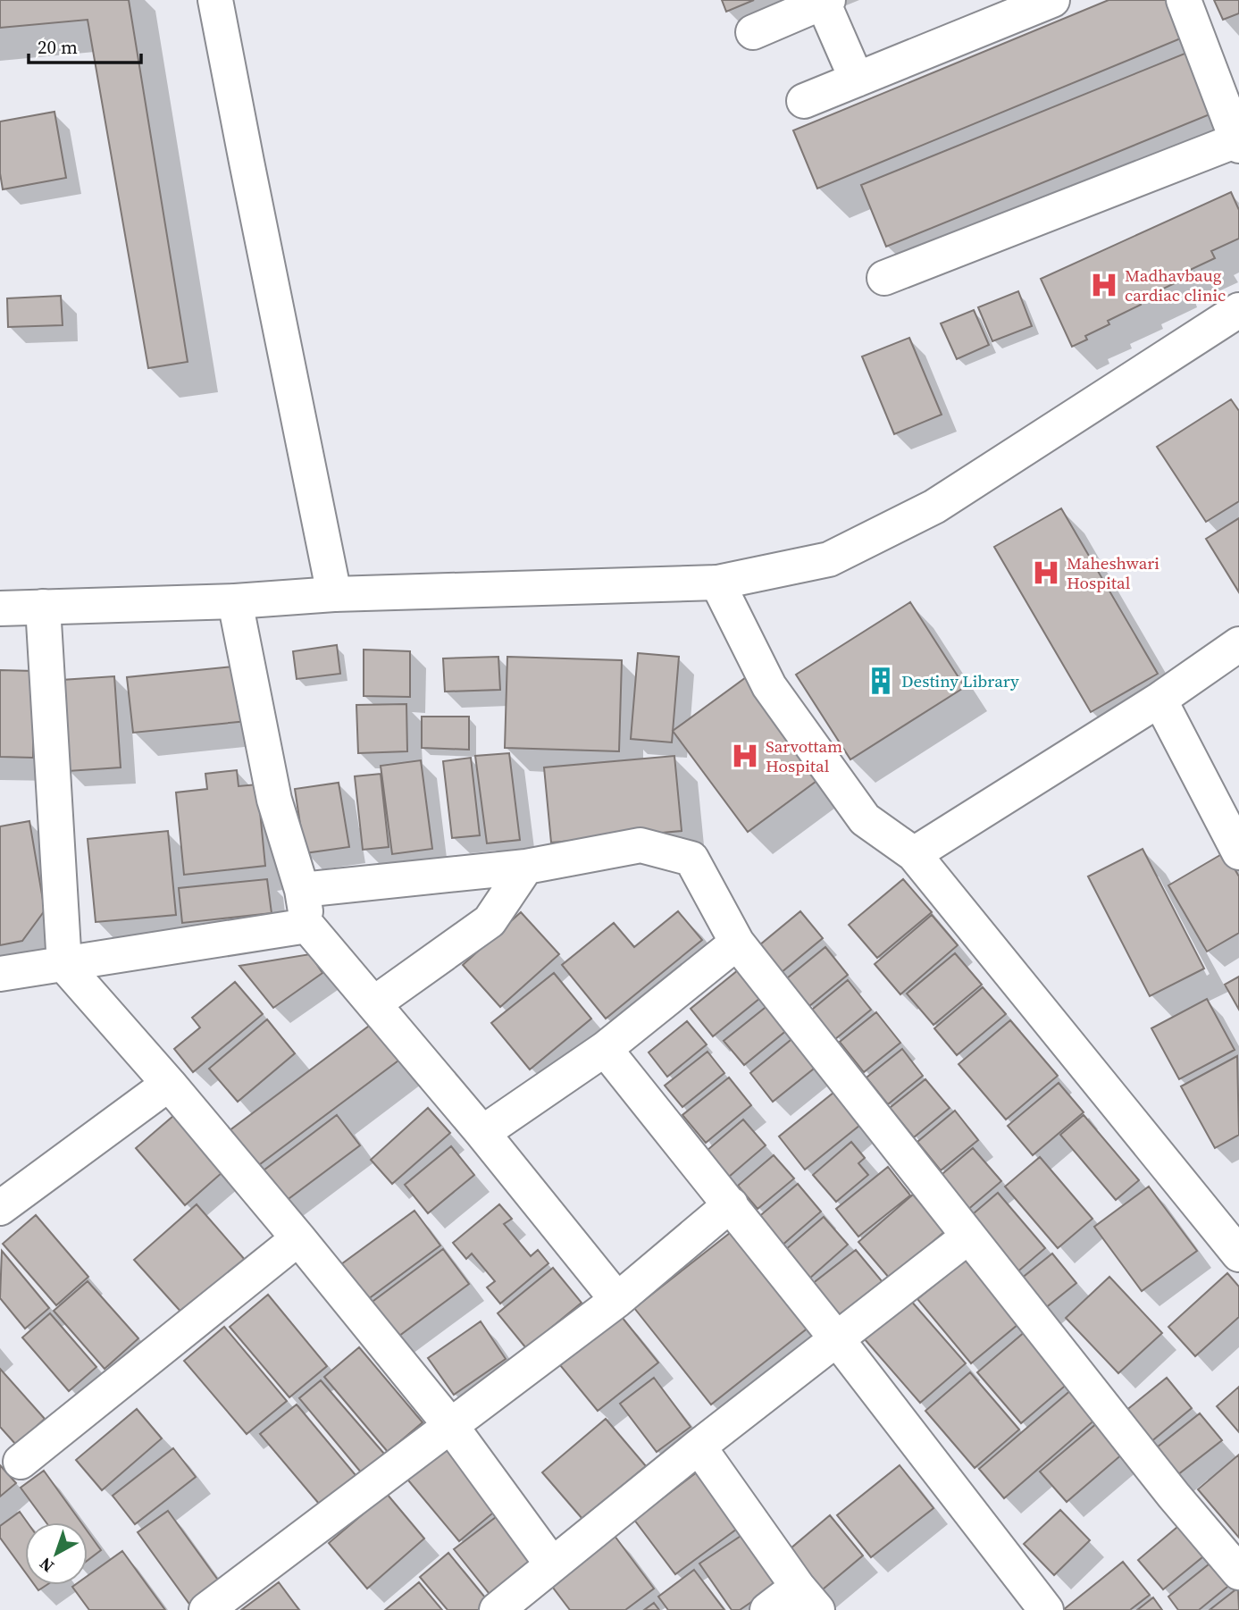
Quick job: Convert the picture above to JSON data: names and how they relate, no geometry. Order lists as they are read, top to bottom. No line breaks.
{"places":{"hospital":["Madhavbaug cardiac clinic","Maheshwari Hospital","Sarvottam Hospital"],"building":["Destiny Library"]},"scale_bar":"20 m","north":"bottom left"}
